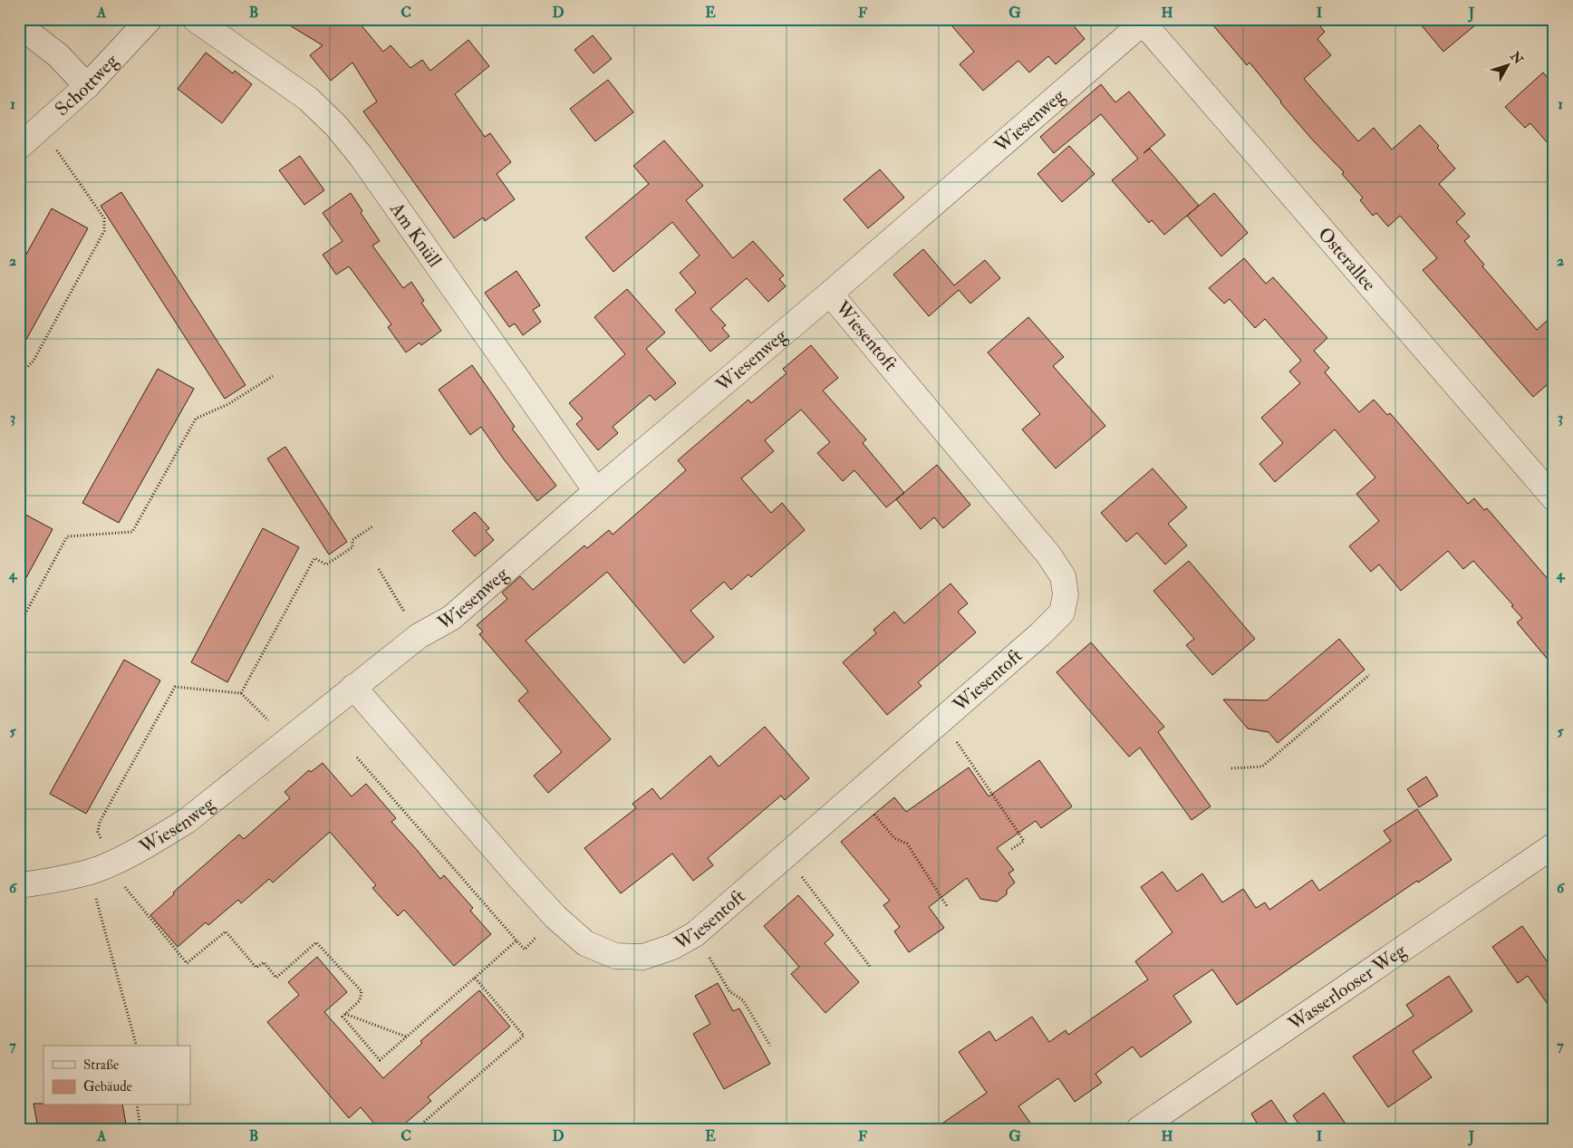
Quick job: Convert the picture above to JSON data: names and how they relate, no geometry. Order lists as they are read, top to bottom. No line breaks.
{"streets":{"street":["Schottweg","Wiesenweg","Am Knüll","Osterallee","Wiesentoft","Wasserlooser Weg"]},"crossings":[["Wiesenweg","Am Knüll"],["Wiesenweg","Osterallee"],["Wiesenweg","Wiesentoft"]],"legend":["Straße","Gebäude"],"north":"top right","grid":{"columns":["A","B","C","D","E","F","G","H","I","J"],"rows":["1","2","3","4","5","6","7"]}}
